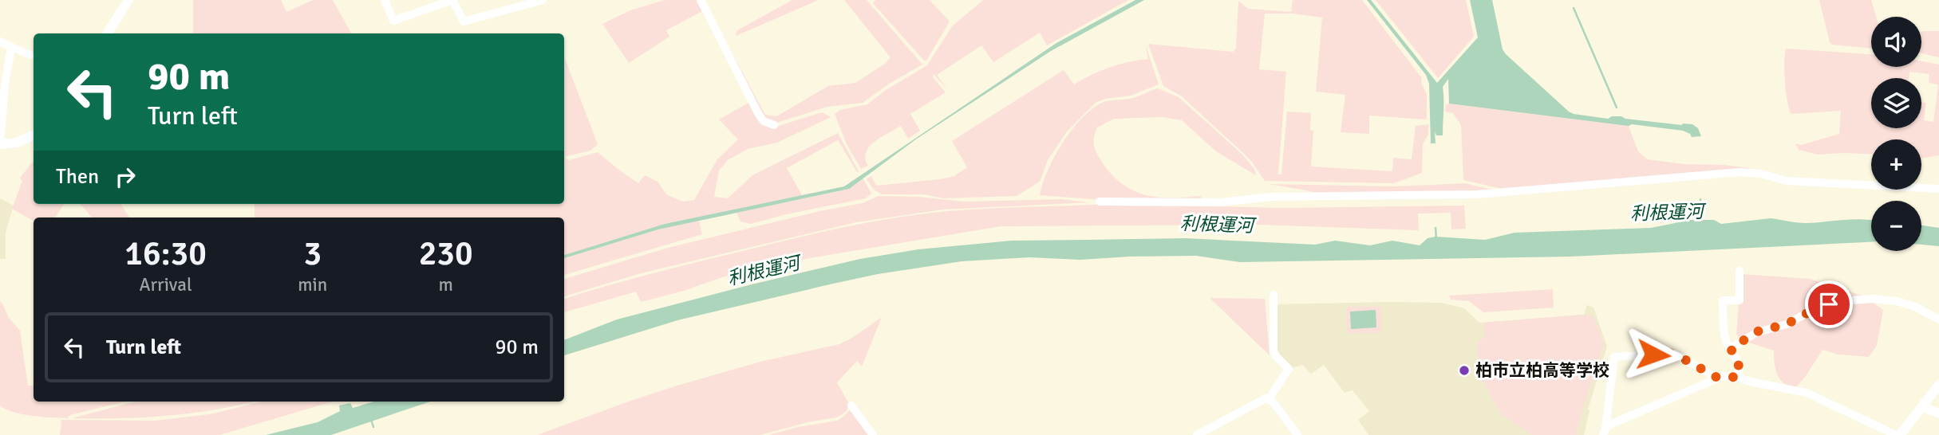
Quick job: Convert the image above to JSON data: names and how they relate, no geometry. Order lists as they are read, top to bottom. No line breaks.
{"water":["利根運河"],"places":["柏市立柏高等学校"],"page":{"map_buttons":["+","−"],"turn":["90 m","Turn left"],"then":"Then","eta":["16:30","Arrival","3","min","230","m"],"list":[{"name":"Turn left","value":"90 m"}]}}
